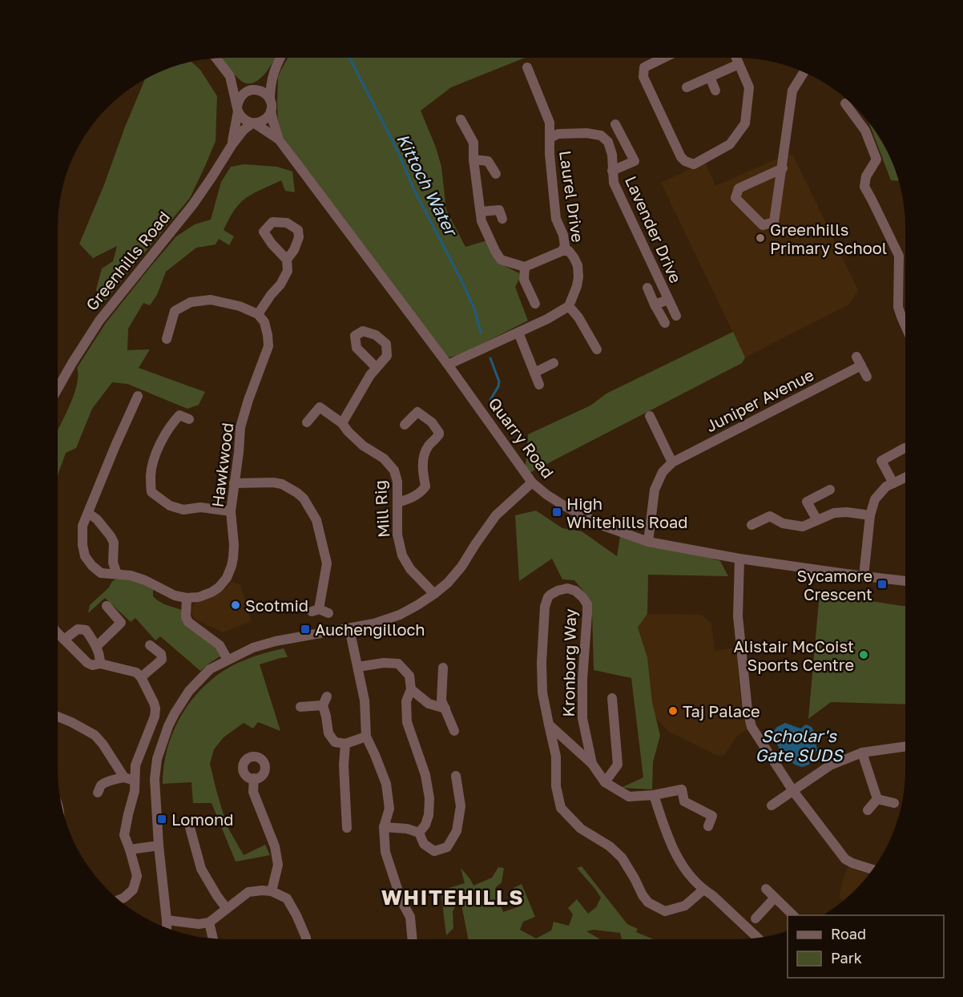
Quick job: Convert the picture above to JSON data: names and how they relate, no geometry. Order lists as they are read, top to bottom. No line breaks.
{"streets":{"street":["Laurel Drive","Lavender Drive","Greenhills Road","Juniper Avenue","Quarry Road","Hawkwood","Mill Rig","Kronborg Way"]},"crossings":[["Laurel Drive","Lavender Drive"],["Greenhills Road","Quarry Road"],["Juniper Avenue","Quarry Road"]],"districts":["WHITEHILLS"],"water":["Kittoch Water","Scholar's Gate SUDS"],"places":{"other":["Greenhills Primary School","Scotmid","Alistair McCoist Sports Centre","Taj Palace"],"transit":["High Whitehills Road","Sycamore Crescent","Auchengilloch","Lomond"]},"legend":["Road","Park"]}
